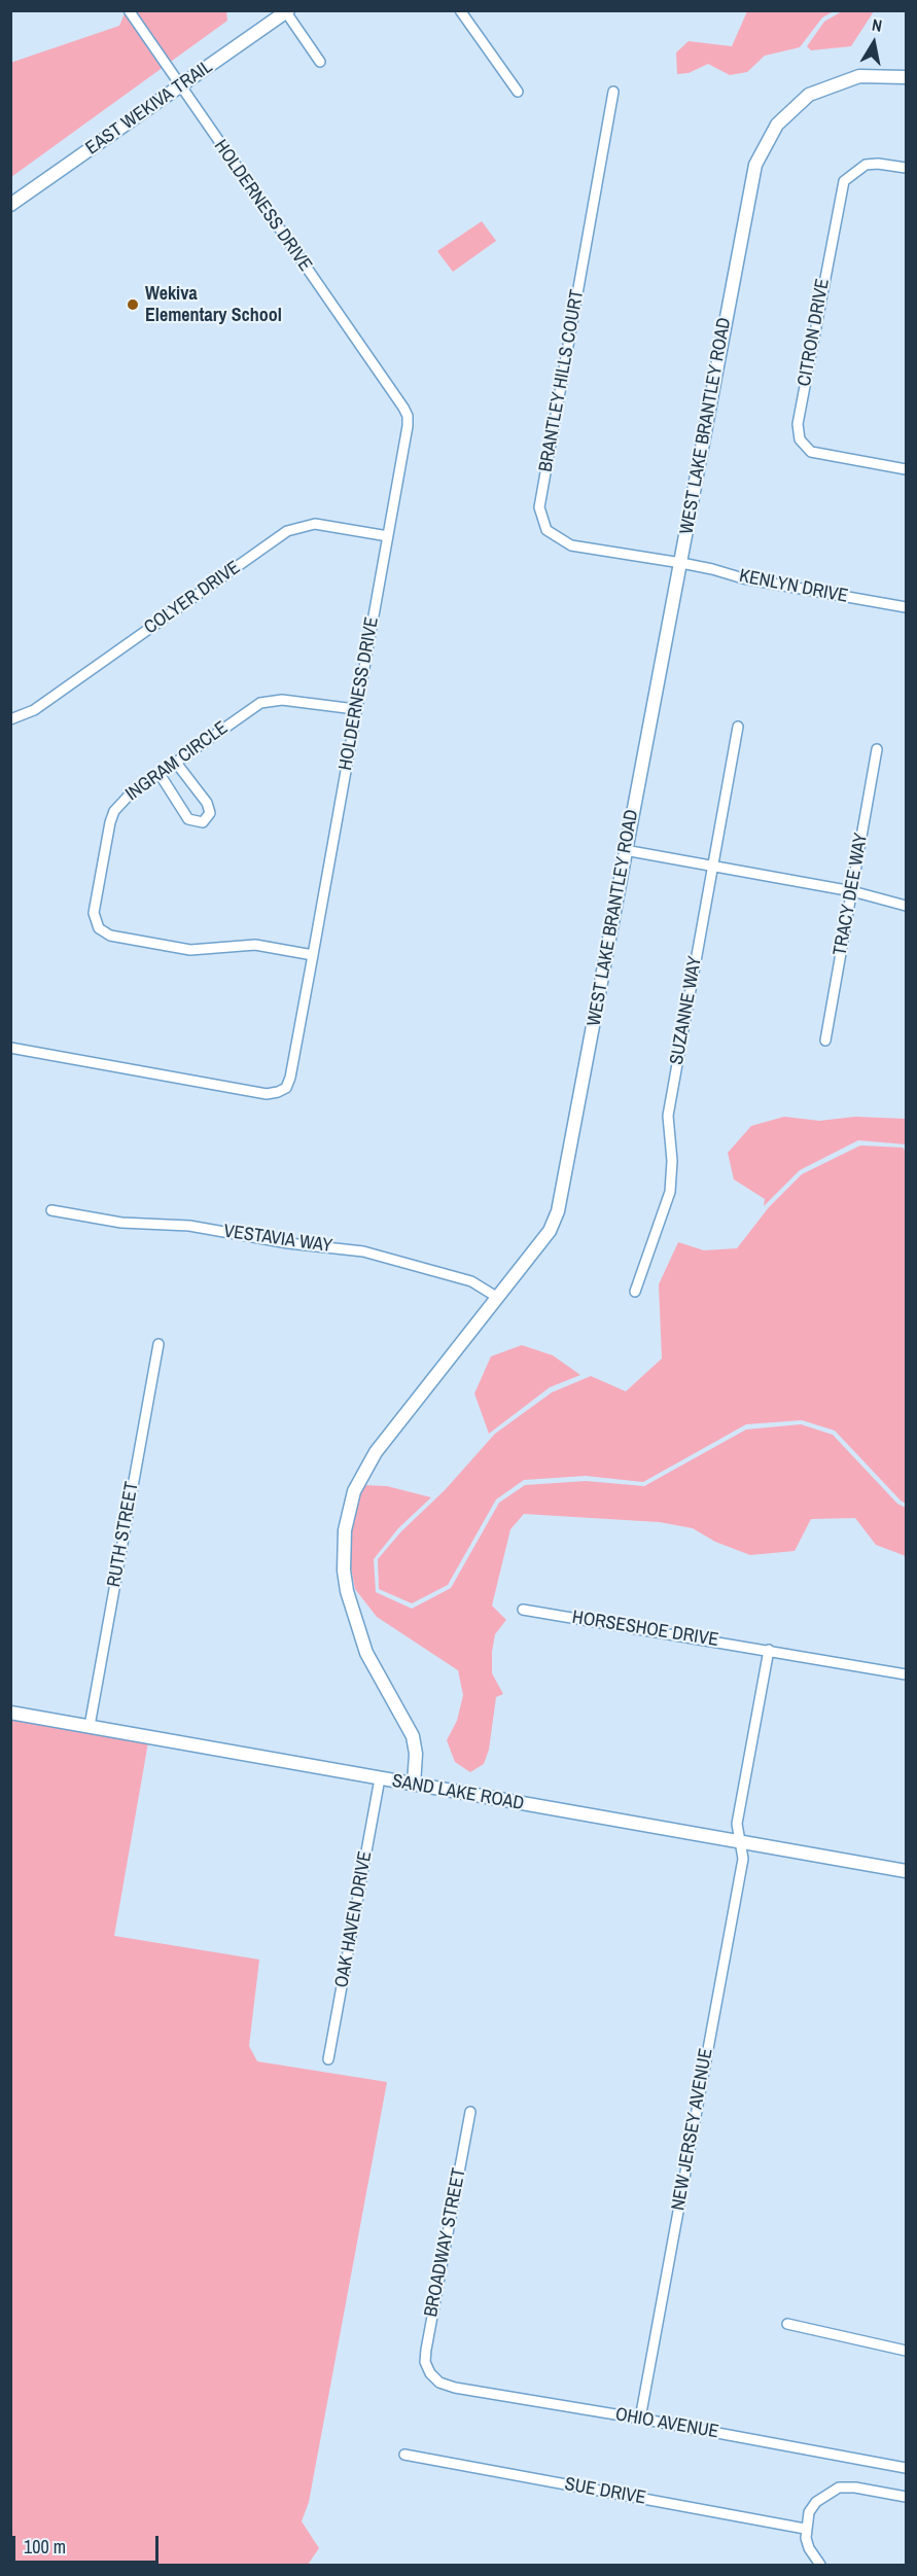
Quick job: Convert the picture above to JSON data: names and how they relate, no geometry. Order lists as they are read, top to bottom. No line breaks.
{"streets":{"street":["EAST WEKIVA TRAIL","HOLDERNESS DRIVE","CITRON DRIVE","BRANTLEY HILLS COURT","WEST LAKE BRANTLEY ROAD","KENLYN DRIVE","COLYER DRIVE","INGRAM CIRCLE","TRACY DEE WAY","SUZANNE WAY","VESTAVIA WAY","RUTH STREET","HORSESHOE DRIVE","SAND LAKE ROAD","OAK HAVEN DRIVE","NEW JERSEY AVENUE","BROADWAY STREET","OHIO AVENUE","SUE DRIVE"]},"crossings":[["EAST WEKIVA TRAIL","HOLDERNESS DRIVE"],["HOLDERNESS DRIVE","COLYER DRIVE"],["HOLDERNESS DRIVE","INGRAM CIRCLE"],["BRANTLEY HILLS COURT","WEST LAKE BRANTLEY ROAD"],["BRANTLEY HILLS COURT","KENLYN DRIVE"],["WEST LAKE BRANTLEY ROAD","KENLYN DRIVE"],["WEST LAKE BRANTLEY ROAD","VESTAVIA WAY"],["WEST LAKE BRANTLEY ROAD","SAND LAKE ROAD"],["RUTH STREET","SAND LAKE ROAD"],["SAND LAKE ROAD","OAK HAVEN DRIVE"],["SAND LAKE ROAD","NEW JERSEY AVENUE"],["NEW JERSEY AVENUE","OHIO AVENUE"],["BROADWAY STREET","OHIO AVENUE"]],"places":["Wekiva Elementary School"],"scale_bar":"100 m","north":"top"}
